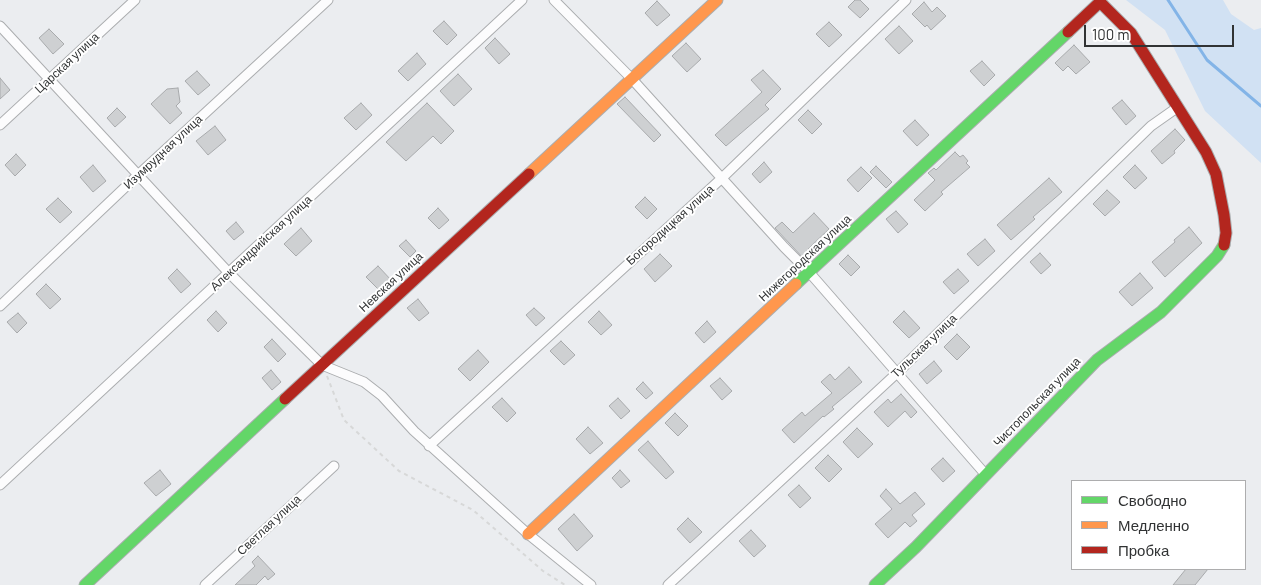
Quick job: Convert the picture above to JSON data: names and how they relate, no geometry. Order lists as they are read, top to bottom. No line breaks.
{"streets":{"street":["Царская улица","Изумрудная улица","Богородицкая улица","Александрийская улица","Нижегородская улица","Невская улица","Тульская улица","Чистопольская улица","Светлая улица"]},"crossings":[["Нижегородская улица","Тульская улица"],["Нижегородская улица","Чистопольская улица"],["Тульская улица","Чистопольская улица"]],"legend":["Свободно","Медленно","Пробка"],"scale_bar":"100 m"}
